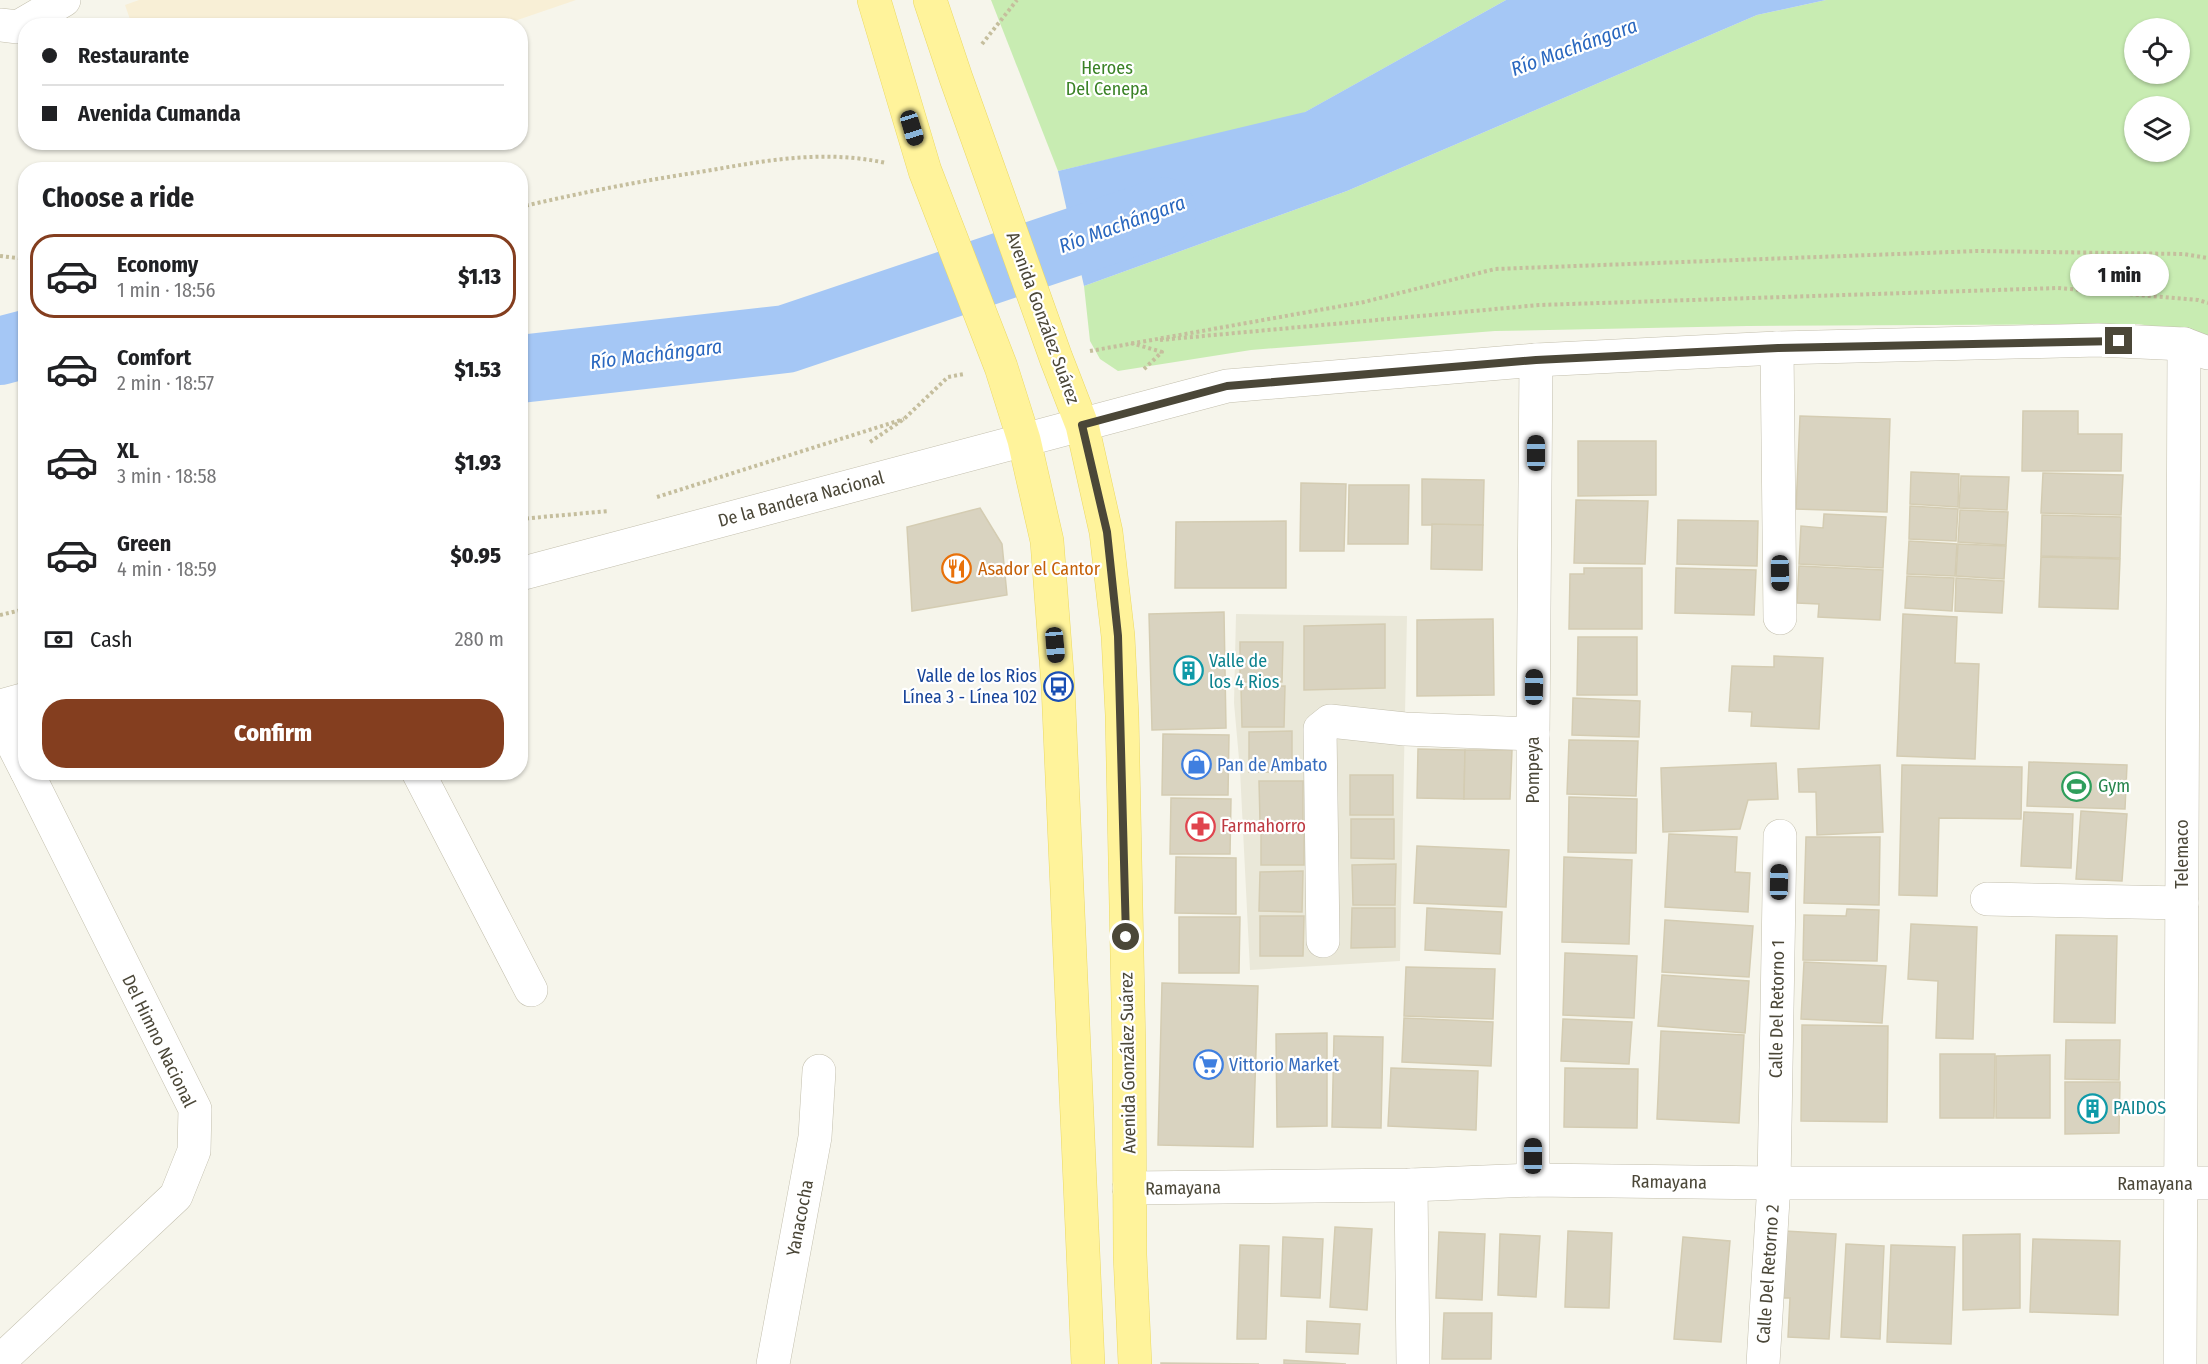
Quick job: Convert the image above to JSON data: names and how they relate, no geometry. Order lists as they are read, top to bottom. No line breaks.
{"streets":{"main road":["Avenida González Suárez"],"street":["De la Bandera Nacional","Pompeya","Telemaco","Calle Del Retorno 1","Del Himno Nacional","Ramayana","Yanacocha","Calle Del Retorno 2"]},"crossings":[["Avenida González Suárez","De la Bandera Nacional"],["Avenida González Suárez","Ramayana"],["De la Bandera Nacional","Pompeya"],["De la Bandera Nacional","Telemaco"],["Pompeya","Ramayana"],["Telemaco","Ramayana"],["Calle Del Retorno 1","Ramayana"],["Calle Del Retorno 1","Calle Del Retorno 2"],["Ramayana","Calle Del Retorno 2"]],"water":["Río Machángara"],"parks":["Heroes Del Cenepa"],"places":{"restaurant":["Asador el Cantor"],"building":["Valle de los 4 Rios","PAIDOS"],"bus stop":["Valle de los Rios Línea 3 - Línea 102"],"shop":["Pan de Ambato"],"sports":["Gym"],"pharmacy":["Farmahorro"],"supermarket":["Vittorio Market"]},"page":{"banner":["Restaurante","Avenida Cumanda"],"heading":"Choose a ride","list":[{"name":"Economy","note":"1 min · 18:56","value":"$1.13"},{"name":"Comfort","note":"2 min · 18:57","value":"$1.53"},{"name":"XL","note":"3 min · 18:58","value":"$1.93"},{"name":"Green","note":"4 min · 18:59","value":"$0.95"}],"bubble":"1 min","pay":["Cash","280 m"],"buttons":"Confirm"}}
